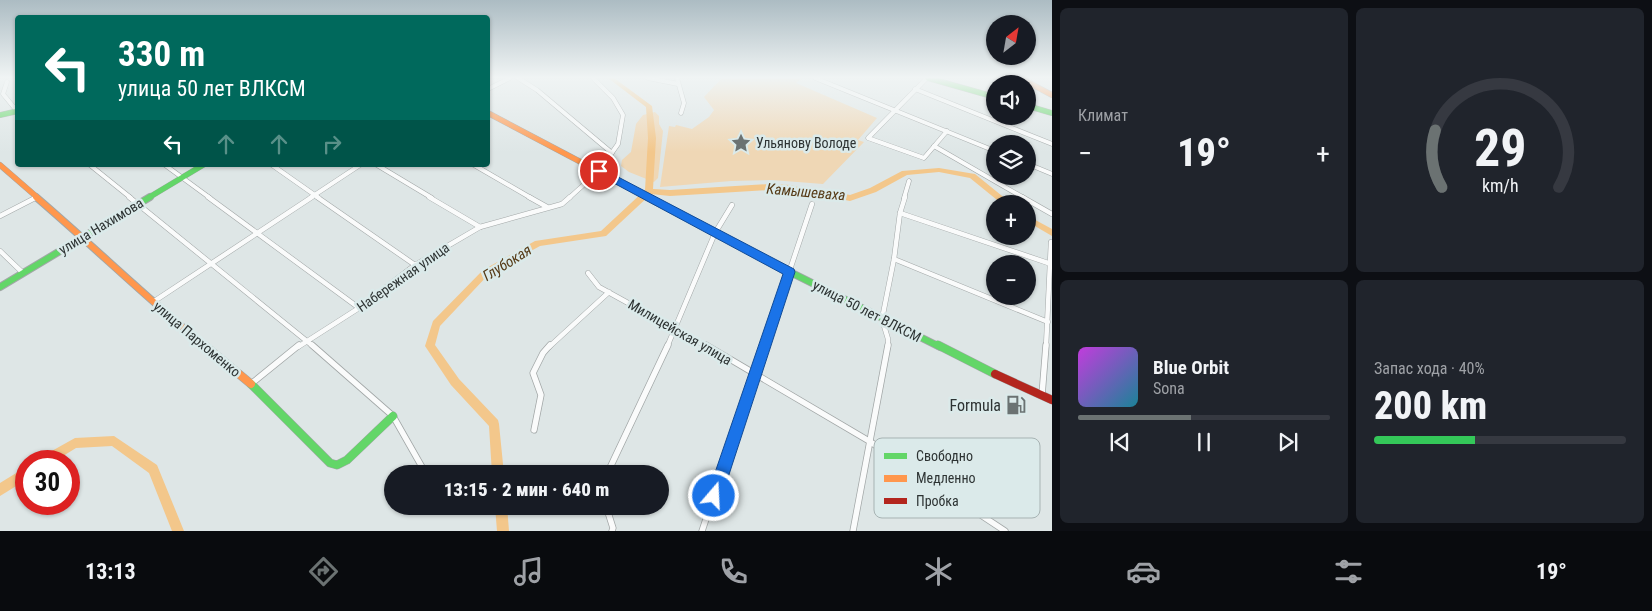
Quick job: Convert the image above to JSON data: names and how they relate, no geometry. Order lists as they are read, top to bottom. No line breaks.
{"streets":{"street":["улица Нахимова","Набережная улица","улица 50 лет ВЛКСМ","Милицейская улица","улица Пархоменко"]},"crossings":[["улица Нахимова","улица Пархоменко"],["Набережная улица","улица 50 лет ВЛКСМ"],["Набережная улица","улица Пархоменко"]],"water":["Камышеваха","Глубокая"],"places":{"place":["Ульянову Володе"],"fuel station":["Formula"]},"legend":["Свободно","Медленно","Пробка"],"north":"top right","page":{"tile":["Климат",["Запас хода · 40%","200 km"]],"map_buttons":["+","−"],"turn":["330 m","улица 50 лет ВЛКСМ"],"heat":["−","19°","+"],"song":["Blue Orbit","Sona"],"limit":"30","trip":"13:15 · 2 мин · 640 m","tabs":["13:13","19°"],"gauge":["29","km/h"]}}
